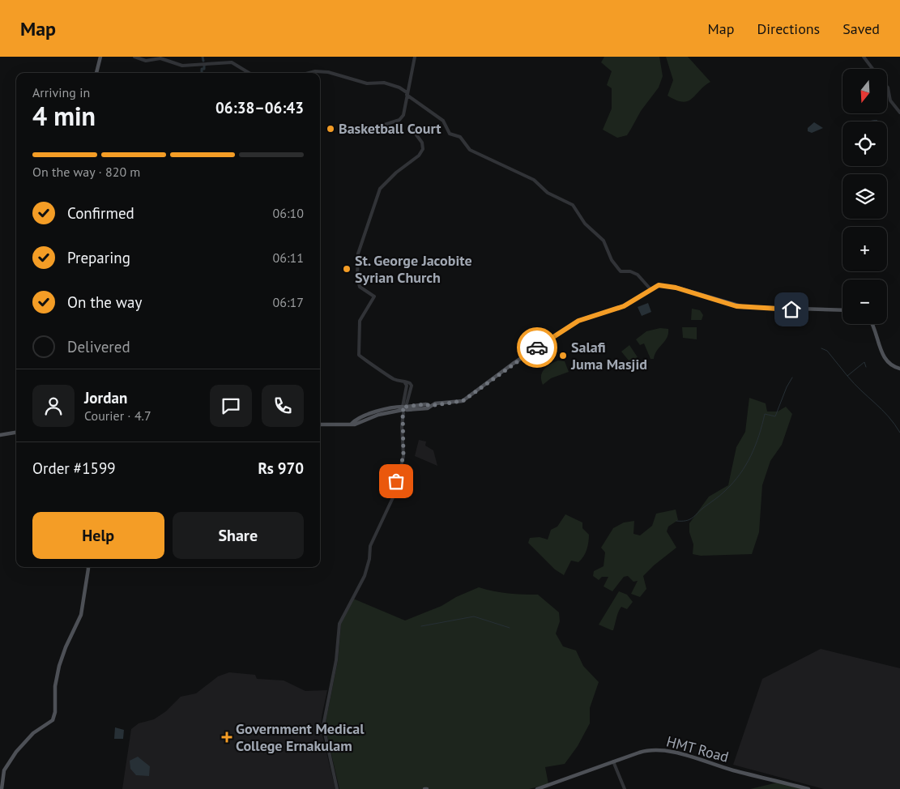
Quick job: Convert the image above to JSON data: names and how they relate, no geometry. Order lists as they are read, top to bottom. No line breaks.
{"streets":{"main road":["HMT Road"]},"places":{"other":["Basketball Court","St. George Jacobite Syrian Church","Salafi Juma Masjid"],"health":["Government Medical College Ernakulam"]},"north":"bottom","page":{"header":"Map","nav":["Map","Directions","Saved"],"map_buttons":["+","−"],"heading":["4 min","Arriving in","06:38–06:43"],"panel":["Jordan","Courier · 4.7","Order #1599","Rs 970"],"bar":"On the way · 820 m","list":[["Confirmed","06:10"],["Preparing","06:11"],["On the way","06:17"],"Delivered"],"buttons":["Help","Share"]}}
